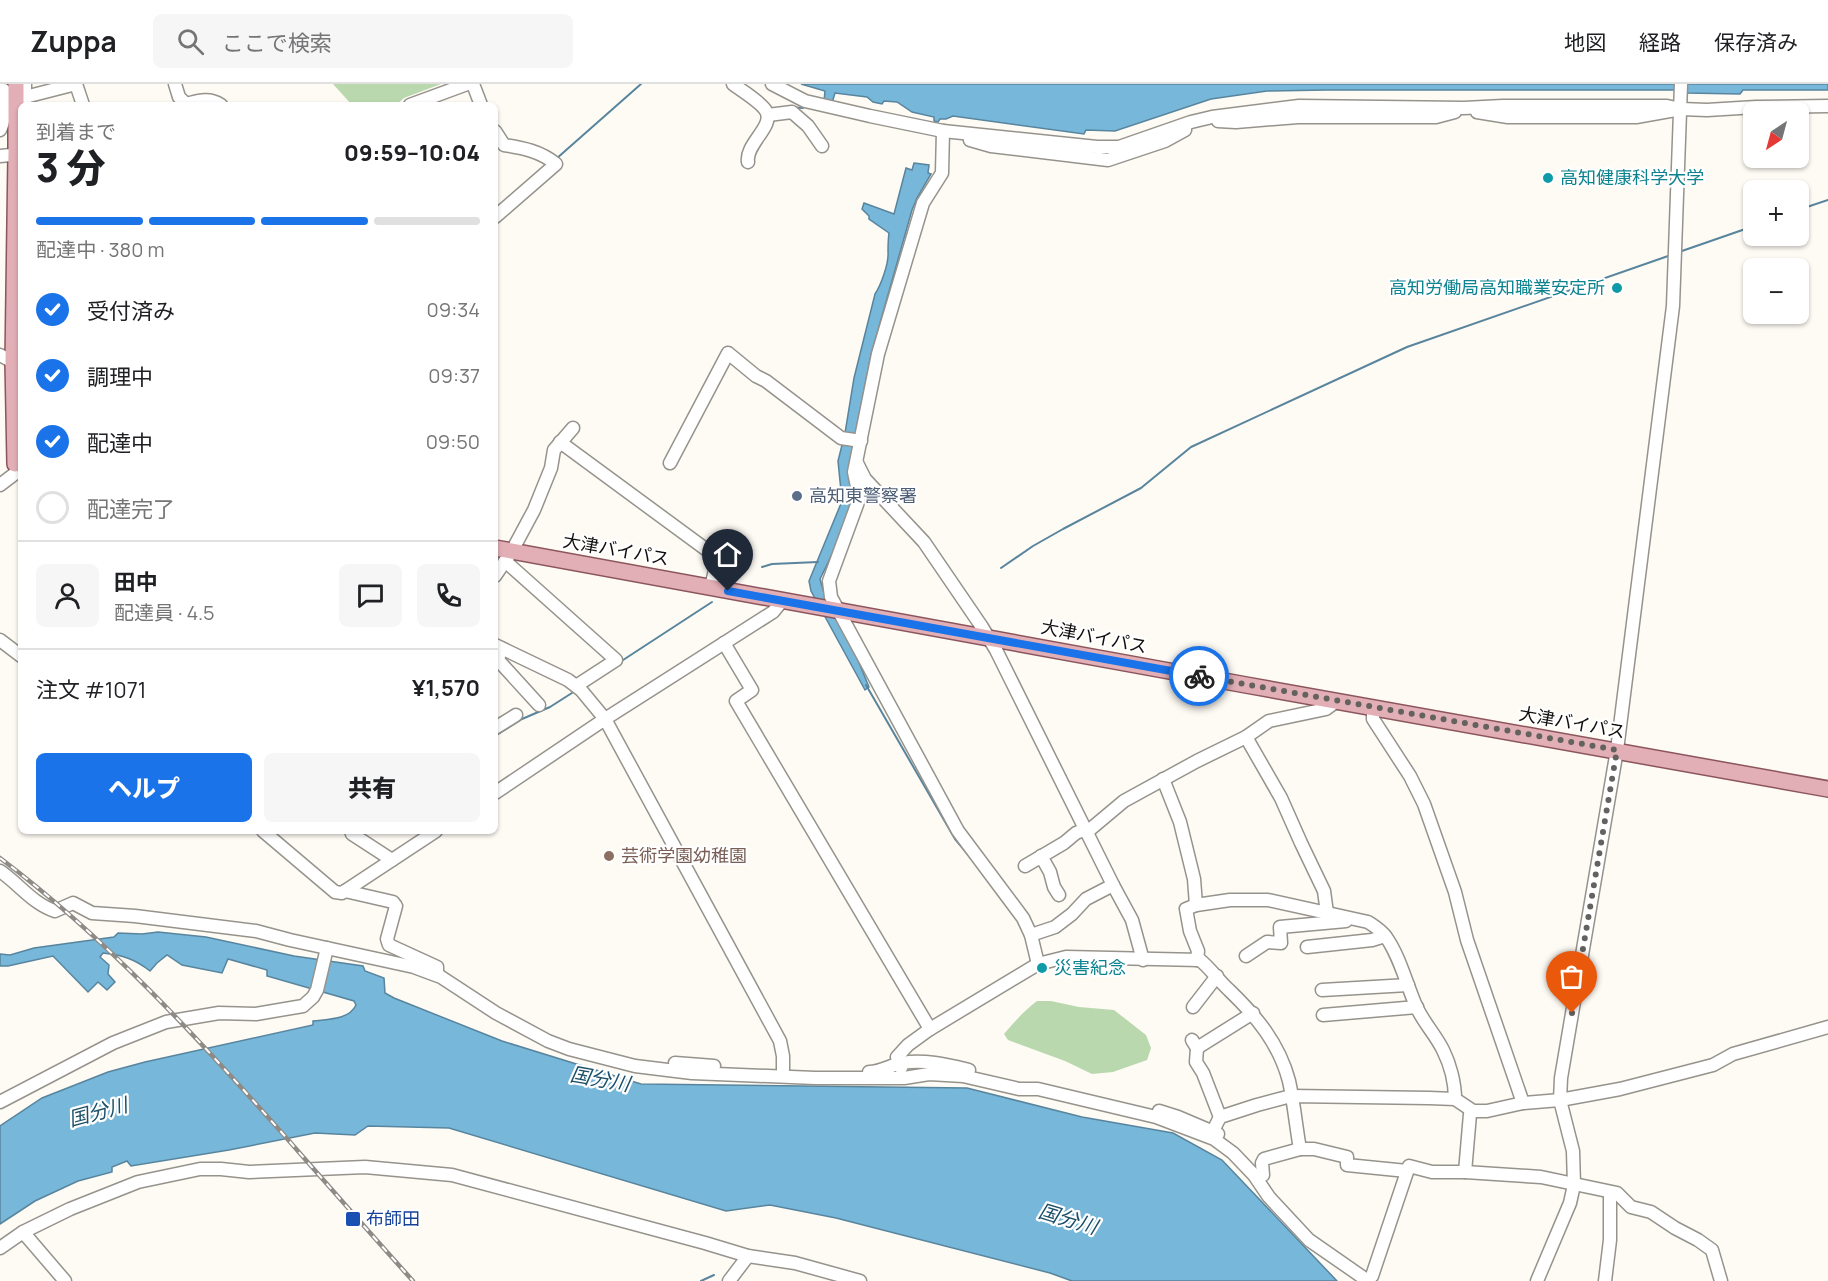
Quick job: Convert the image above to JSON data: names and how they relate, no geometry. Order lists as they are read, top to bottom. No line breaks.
{"streets":{"main road":["大津バイパス"]},"water":["国分川"],"places":{"other":["高知健康科学大学","高知労働局高知職業安定所","高知東警察署","芸術学園幼稚園","災害紀念"],"transit":["布師田"]},"north":"bottom left","page":{"header":"Zuppa","search":"ここで検索","nav":["地図","経路","保存済み"],"map_buttons":["+","−"],"heading":["3 分","到着まで","09:59–10:04"],"panel":["田中","配達員 · 4.5","注文 #1071","¥1,570"],"bar":"配達中 · 380 m","list":[["受付済み","09:34"],["調理中","09:37"],["配達中","09:50"],"配達完了"],"buttons":["ヘルプ","共有"]}}
